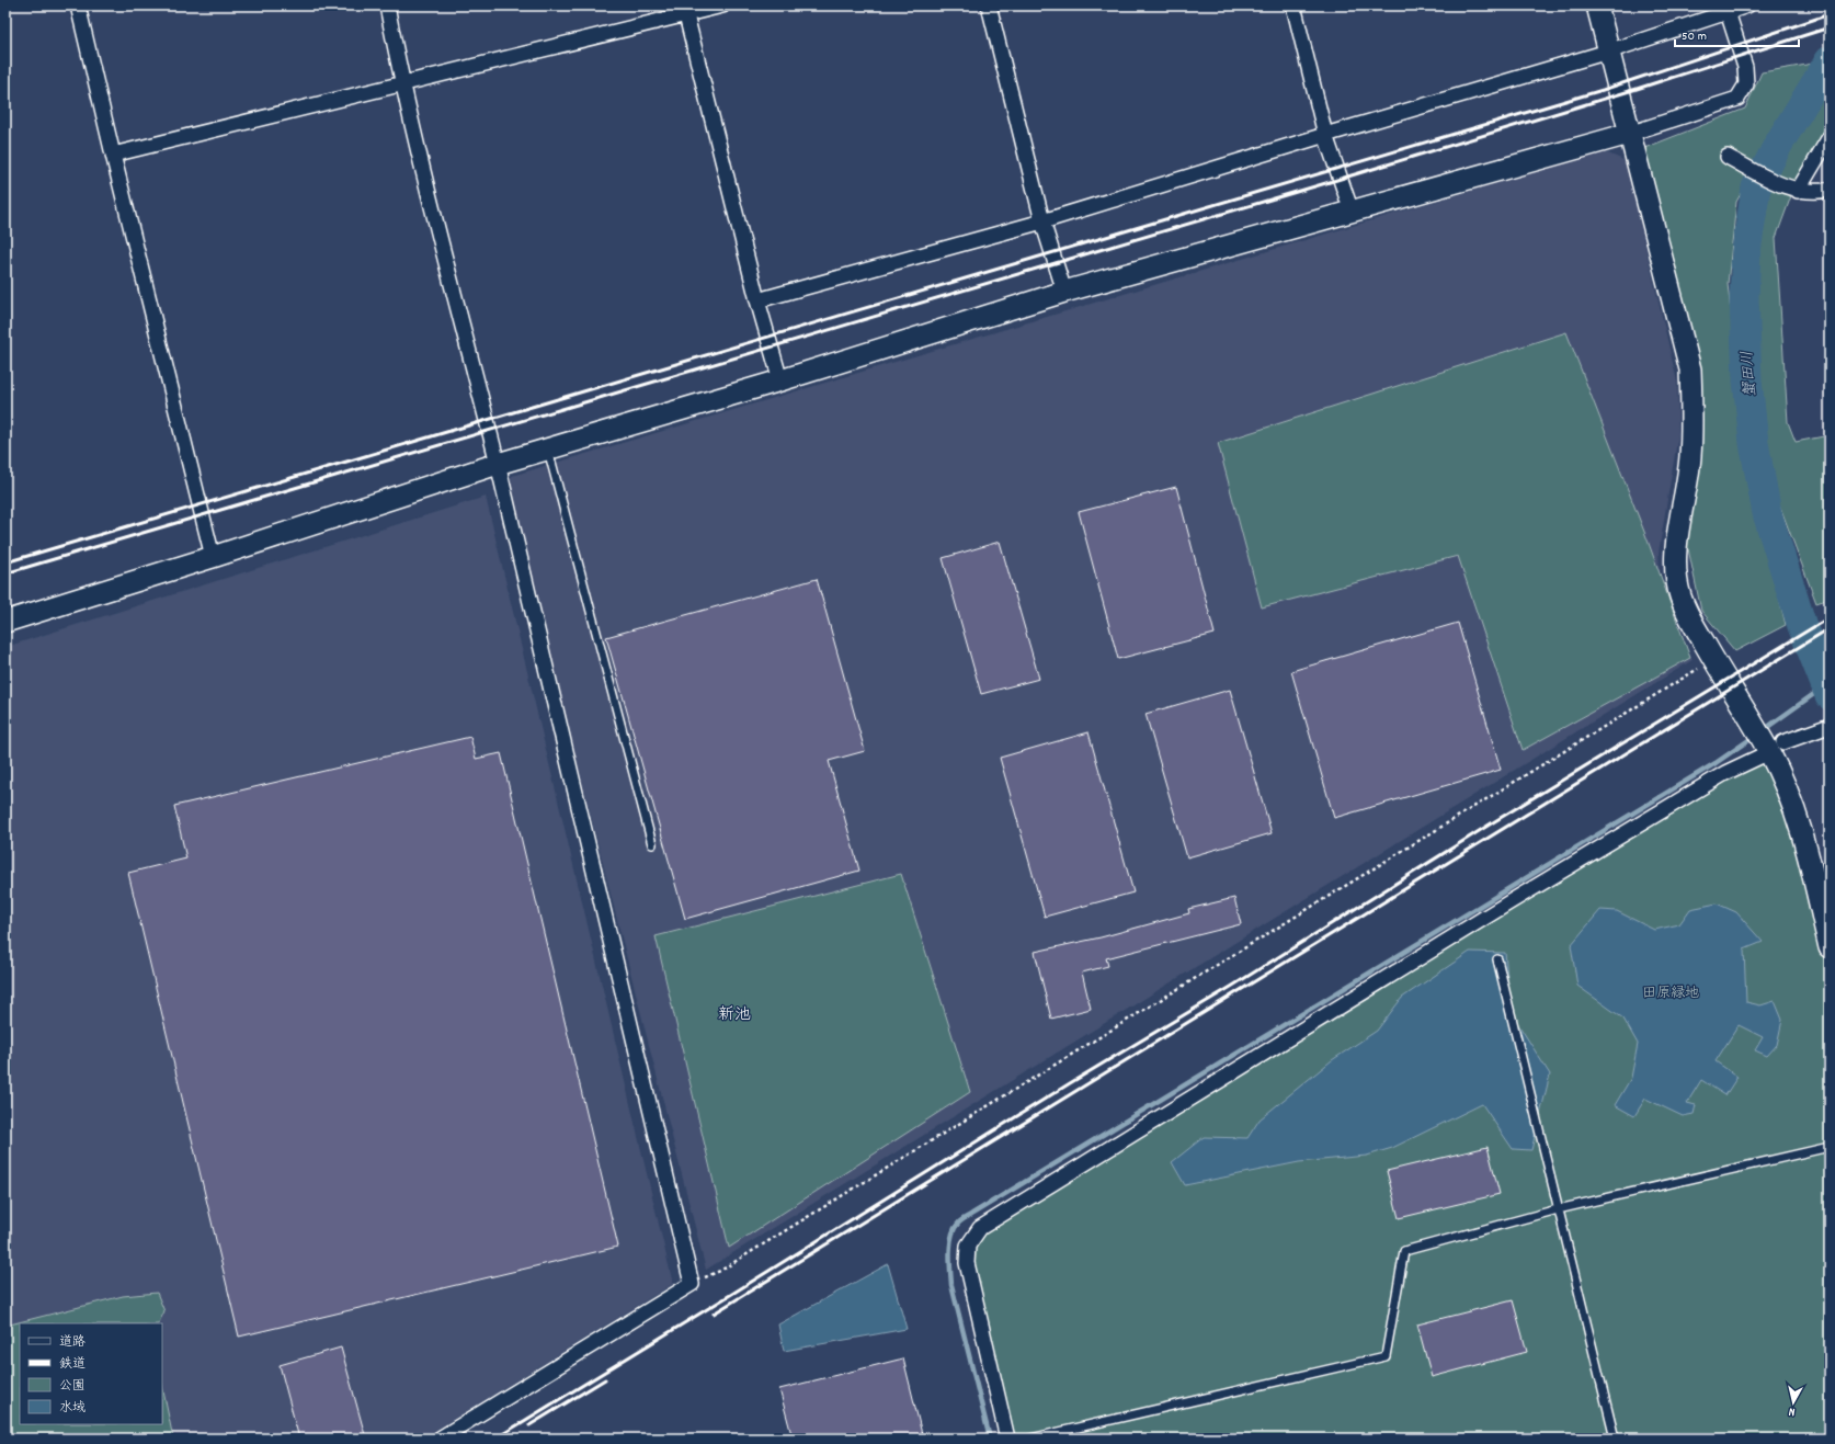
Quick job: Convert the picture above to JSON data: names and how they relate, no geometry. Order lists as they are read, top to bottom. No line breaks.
{"districts":["新池"],"water":["蟹田川"],"parks":["田原緑地"],"legend":["道路","鉄道","公園","水域"],"scale_bar":"50 m","north":"bottom"}
